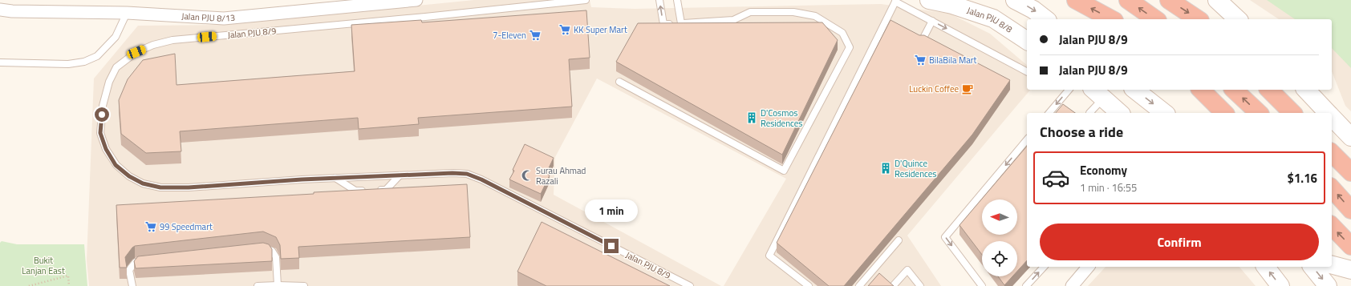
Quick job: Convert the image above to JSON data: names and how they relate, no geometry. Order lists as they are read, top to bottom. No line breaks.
{"streets":{"street":["Jalan PJU 8/13","Jalan PJU 8/8"],"lane":["Jalan PJU 8/9"]},"parks":["Bukit Lanjan East"],"places":{"supermarket":["KK Super Mart","7-Eleven","BilaBila Mart","99 Speedmart"],"cafe":["Luckin Coffee"],"building":["D'Cosmos Residences","D'Quince Residences"],"mosque":["Surau Ahmad Razali"]},"north":"left","page":{"banner":["Jalan PJU 8/9","Jalan PJU 8/9"],"heading":"Choose a ride","list":[{"name":"Economy","note":"1 min · 16:55","value":"$1.16"}],"bubble":"1 min","buttons":"Confirm"}}
